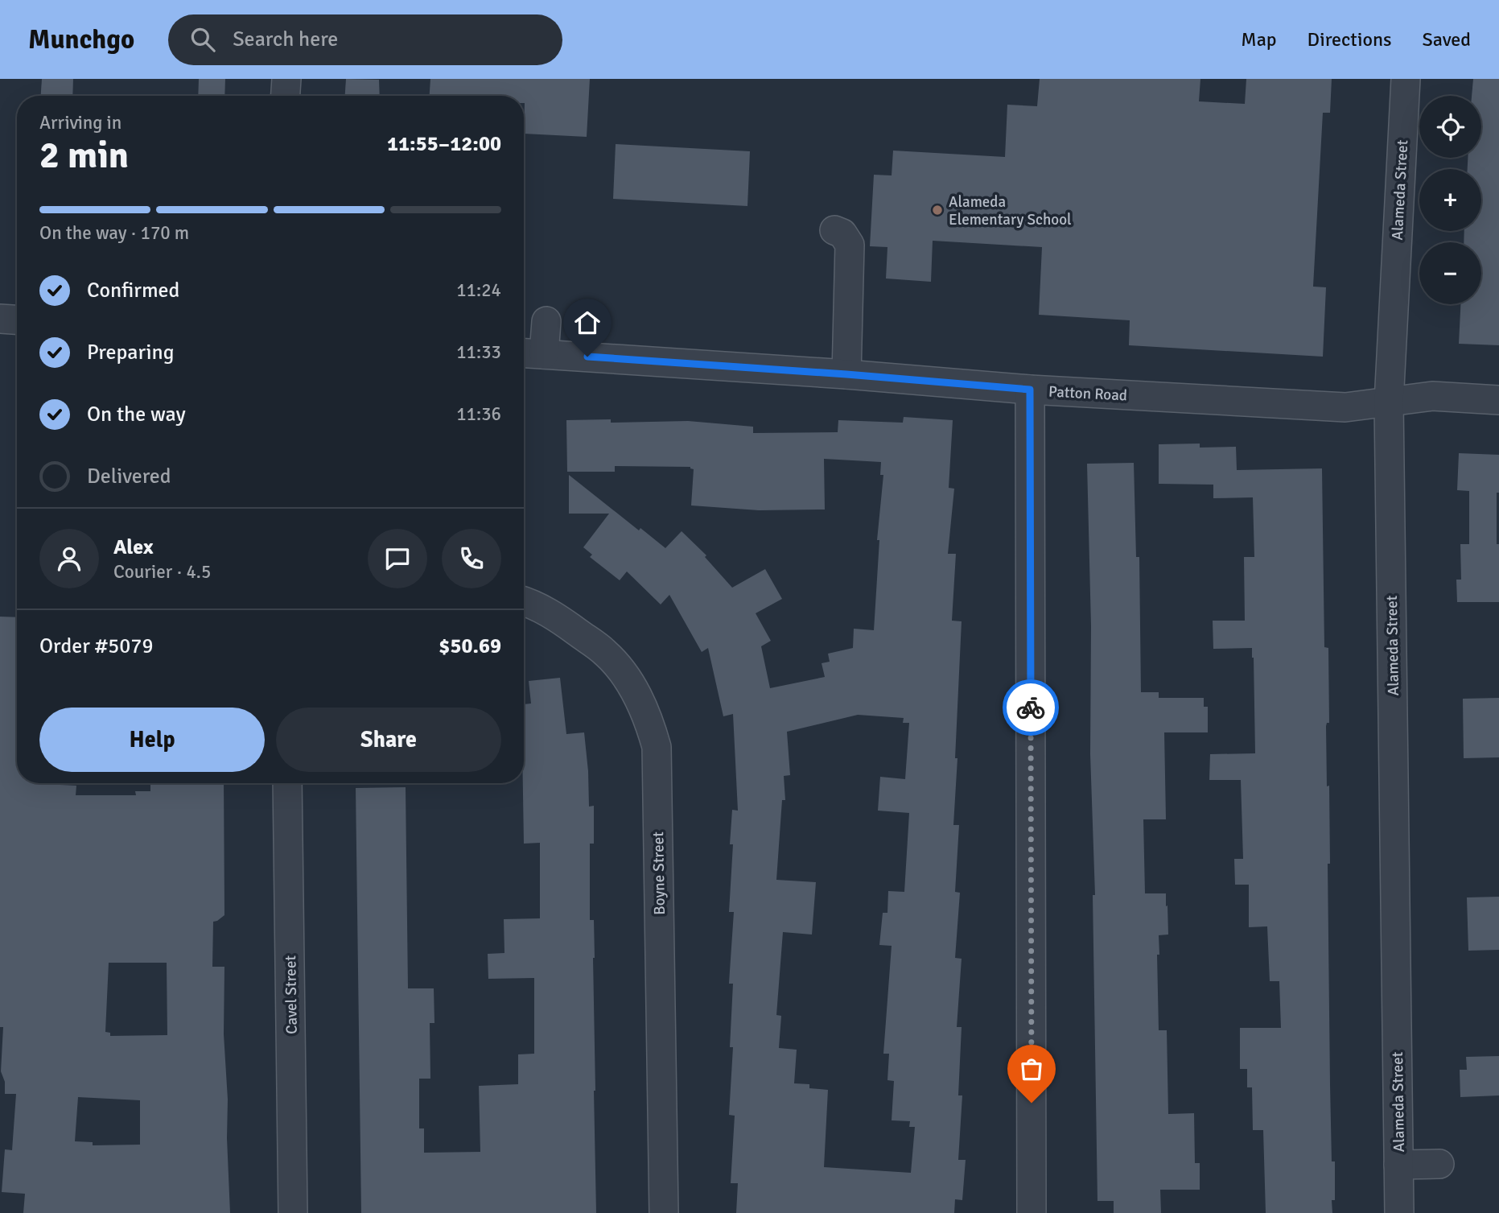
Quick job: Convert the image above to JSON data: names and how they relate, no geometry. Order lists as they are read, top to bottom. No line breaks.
{"streets":{"street":["Alameda Street","Patton Road","Boyne Street","Cavel Street"]},"crossings":[["Alameda Street","Patton Road"]],"places":["Alameda Elementary School"],"page":{"header":"Munchgo","search":"Search here","nav":["Map","Directions","Saved"],"map_buttons":["+","−"],"heading":["2 min","Arriving in","11:55–12:00"],"panel":["Alex","Courier · 4.5","Order #5079","$50.69"],"bar":"On the way · 170 m","list":[["Confirmed","11:24"],["Preparing","11:33"],["On the way","11:36"],"Delivered"],"buttons":["Help","Share"]}}
